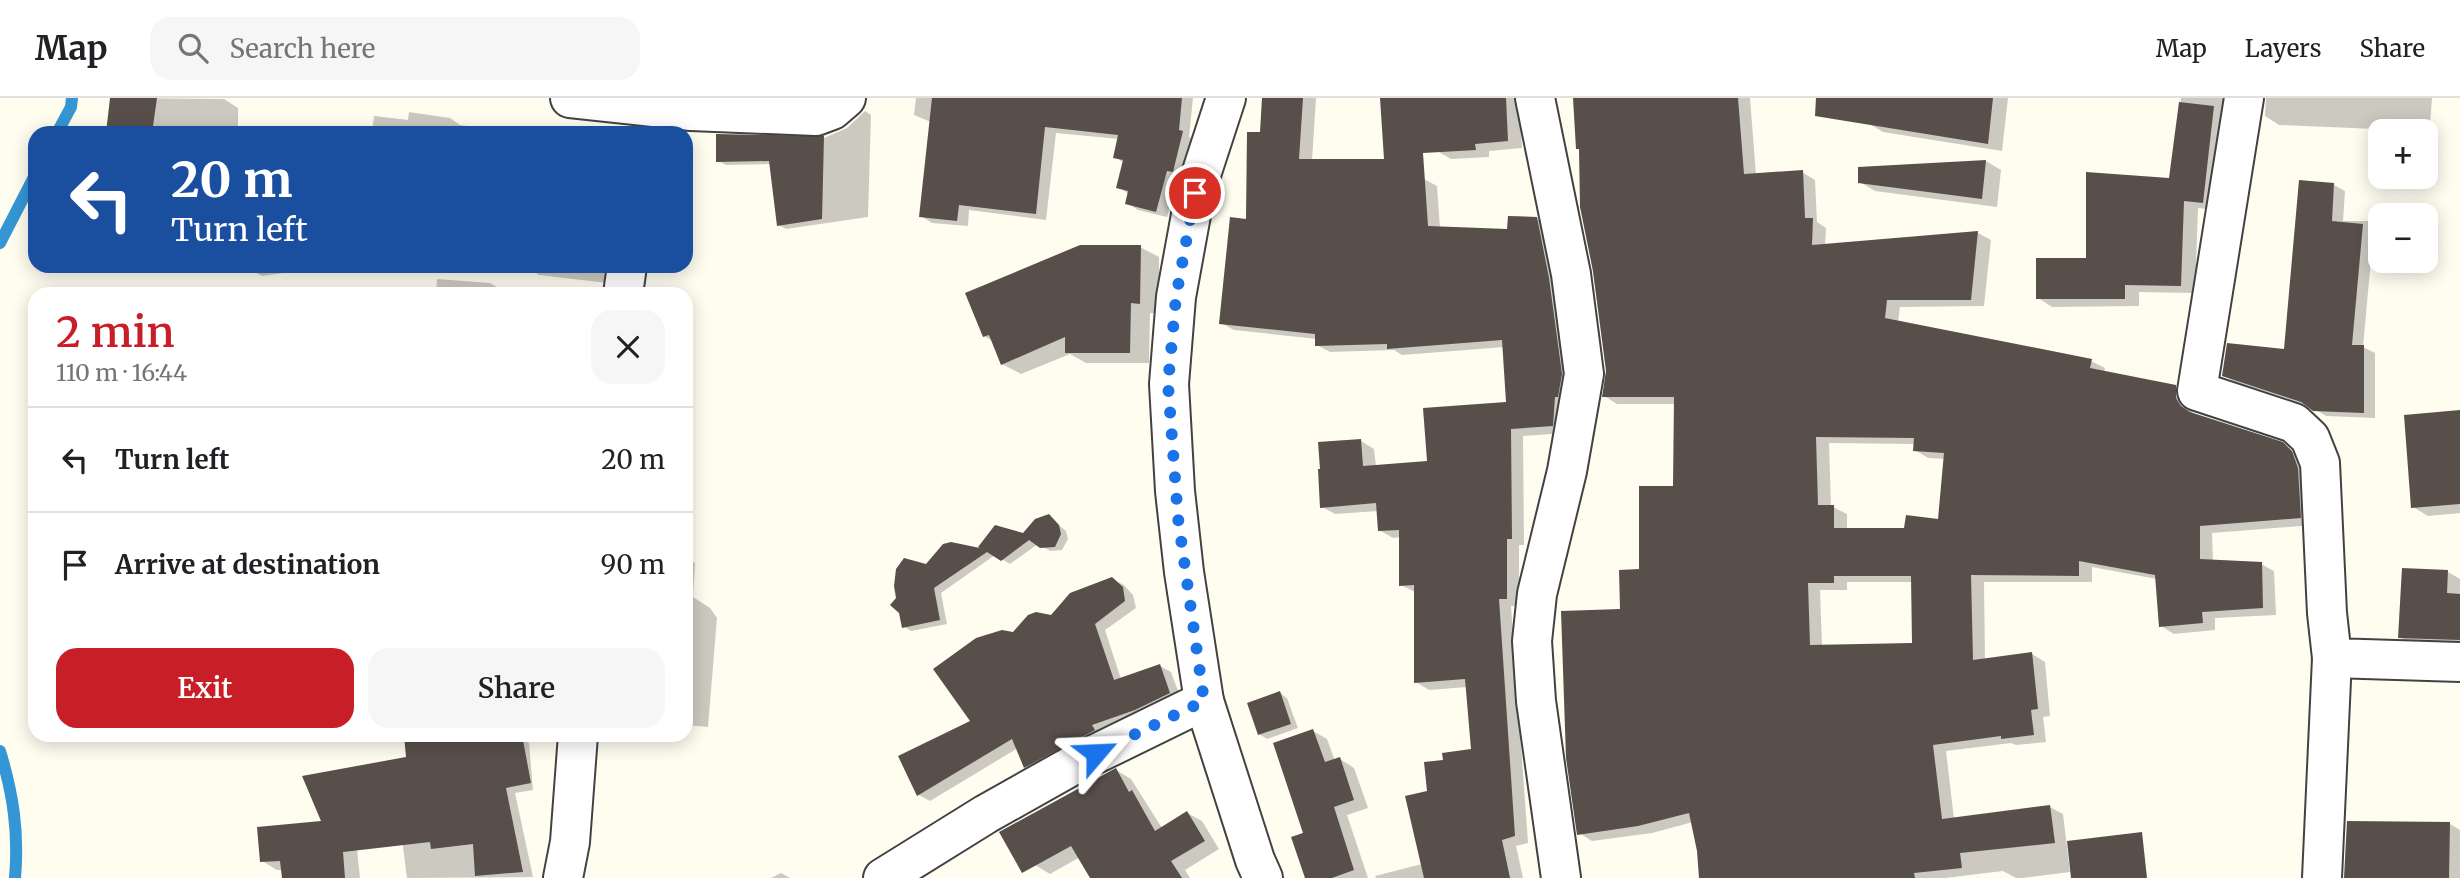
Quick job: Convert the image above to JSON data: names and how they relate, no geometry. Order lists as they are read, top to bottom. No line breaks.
{"page":{"header":"Map","search":"Search here","nav":["Map","Layers","Share"],"map_buttons":["+","−"],"turn":["20 m","Turn left"],"heading":["2 min","110 m · 16:44"],"list":[{"name":"Turn left","value":"20 m"},{"name":"Arrive at destination","value":"90 m"}],"buttons":["Exit","Share"]}}
